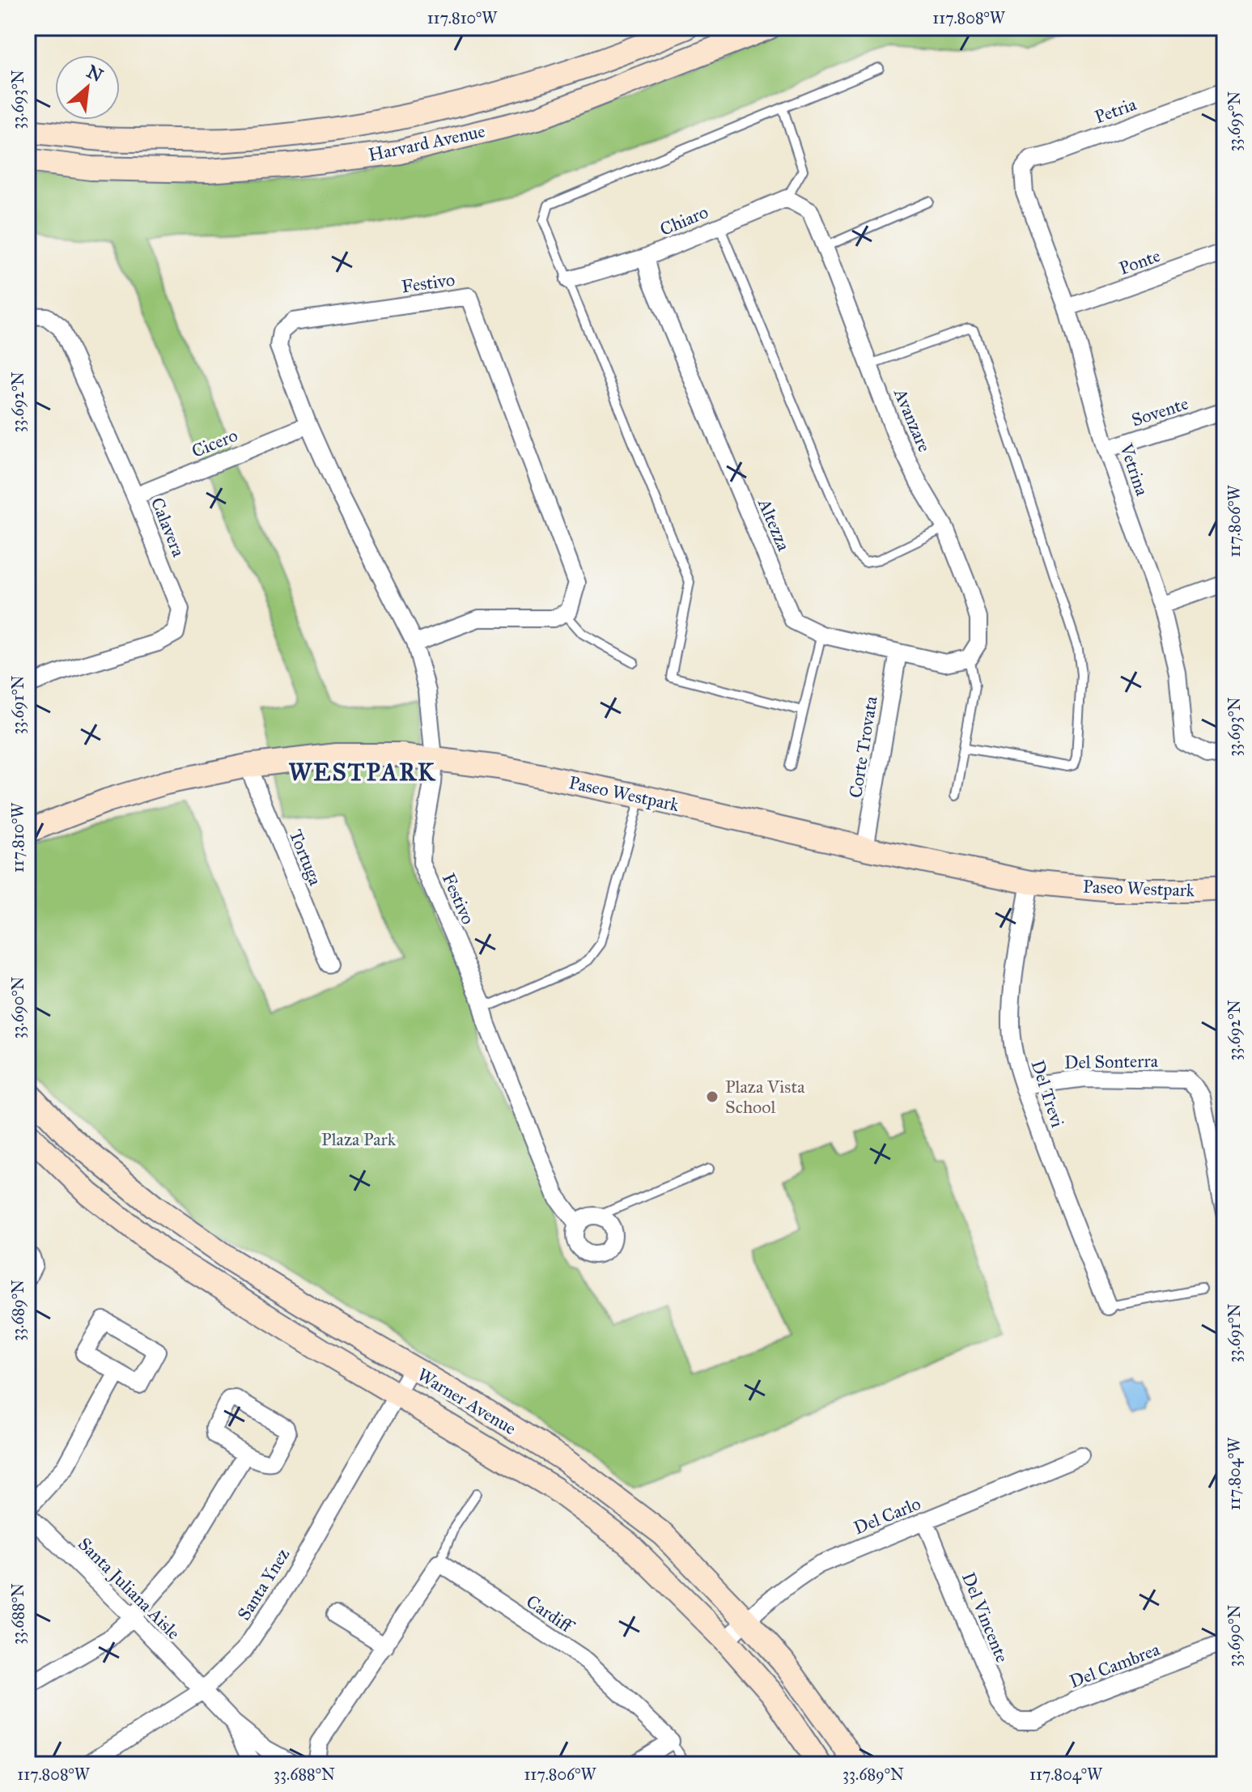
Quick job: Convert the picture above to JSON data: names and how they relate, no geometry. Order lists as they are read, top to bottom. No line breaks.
{"streets":{"street":["Petria","Harvard Avenue","Chiaro","Ponte","Festivo","Sovente","Avanzare","Cicero","Vetrina","Altezza","Calavera","Corte Trovata","Paseo Westpark","Tortuga","Del Sonterra","Del Trevi","Warner Avenue","Del Carlo","Santa Ynez","Santa Juliana Aisle","Cardiff","Del Vincente","Del Cambrea"]},"crossings":[["Petria","Vetrina"],["Chiaro","Avanzare"],["Chiaro","Altezza"],["Ponte","Vetrina"],["Festivo","Cicero"],["Festivo","Paseo Westpark"],["Sovente","Vetrina"],["Avanzare","Altezza"],["Cicero","Calavera"],["Altezza","Corte Trovata"],["Corte Trovata","Paseo Westpark"],["Paseo Westpark","Tortuga"],["Paseo Westpark","Del Trevi"],["Del Sonterra","Del Trevi"],["Warner Avenue","Del Carlo"],["Warner Avenue","Santa Ynez"],["Del Carlo","Del Vincente"],["Santa Ynez","Santa Juliana Aisle"],["Del Vincente","Del Cambrea"]],"districts":["WESTPARK"],"parks":["Plaza Park"],"places":["Plaza Vista School"],"north":"top right","coordinates":["117.810°W","117.808°W","33.693°N","33.695°N","33.692°N","117.806°W","33.691°N","33.690°N","33.689°N","117.804°W","33.688°N"]}
